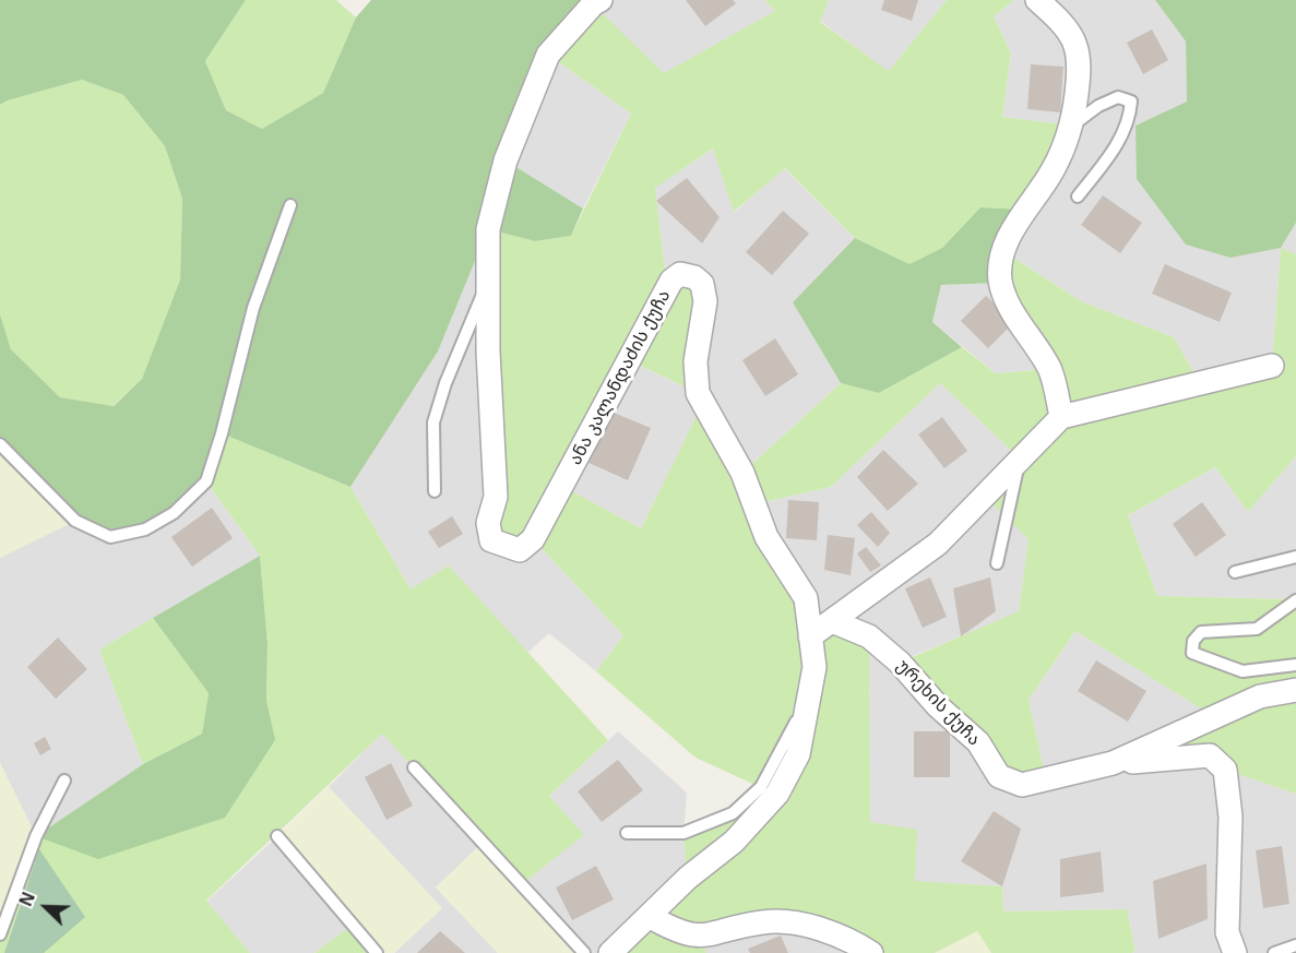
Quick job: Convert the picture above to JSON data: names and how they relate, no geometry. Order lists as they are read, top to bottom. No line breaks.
{"streets":{"street":["ანა კალანდაძის ქუჩა","ურეხის ქუჩა"]},"north":"top left"}
